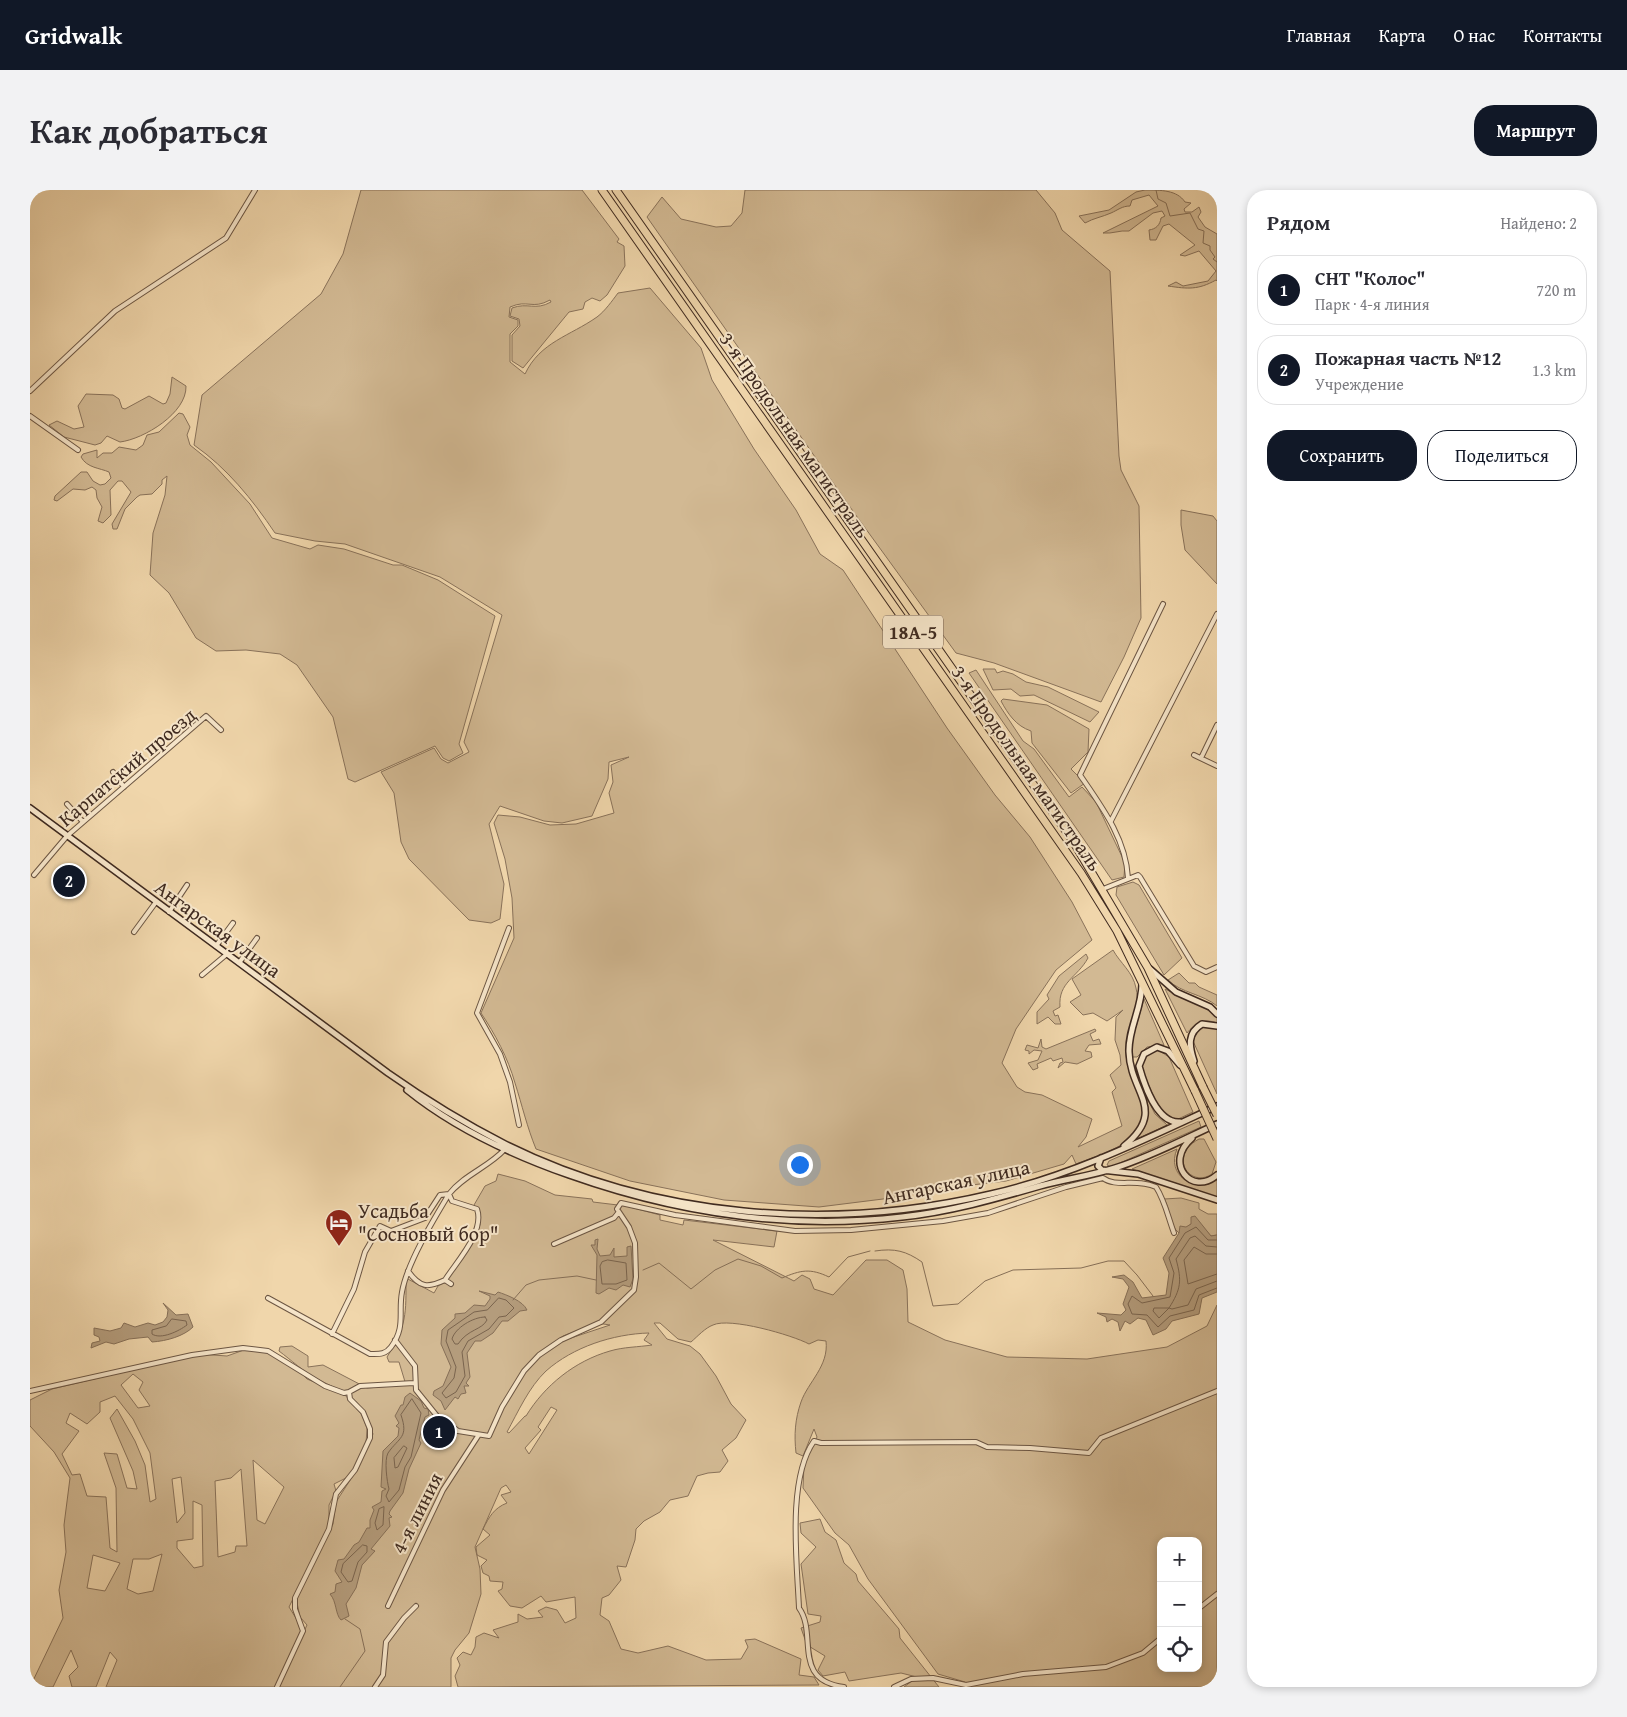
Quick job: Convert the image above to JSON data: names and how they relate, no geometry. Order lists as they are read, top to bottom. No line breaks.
{"streets":{"highway":["3-я Продольная магистраль","18А-5"],"main road":["Ангарская улица"],"street":["Карпатский проезд","4-я линия"]},"crossings":[["Карпатский проезд","Ангарская улица"]],"places":{"hotel":["Усадьба \"Сосновый бор\""]},"page":{"header":"Gridwalk","nav":["Главная","Карта","О нас","Контакты"],"title":"Как добраться","buttons":["Маршрут",["Сохранить","Поделиться"]],"heading":["Рядом","Найдено: 2"],"list":[{"mark":"1","name":"СНТ \"Колос\"","note":"Парк · 4-я линия","value":"720 m"},{"mark":"2","name":"Пожарная часть №12","note":"Учреждение","value":"1.3 km"}],"pins":["2","1"],"map_buttons":["+","−"]}}
